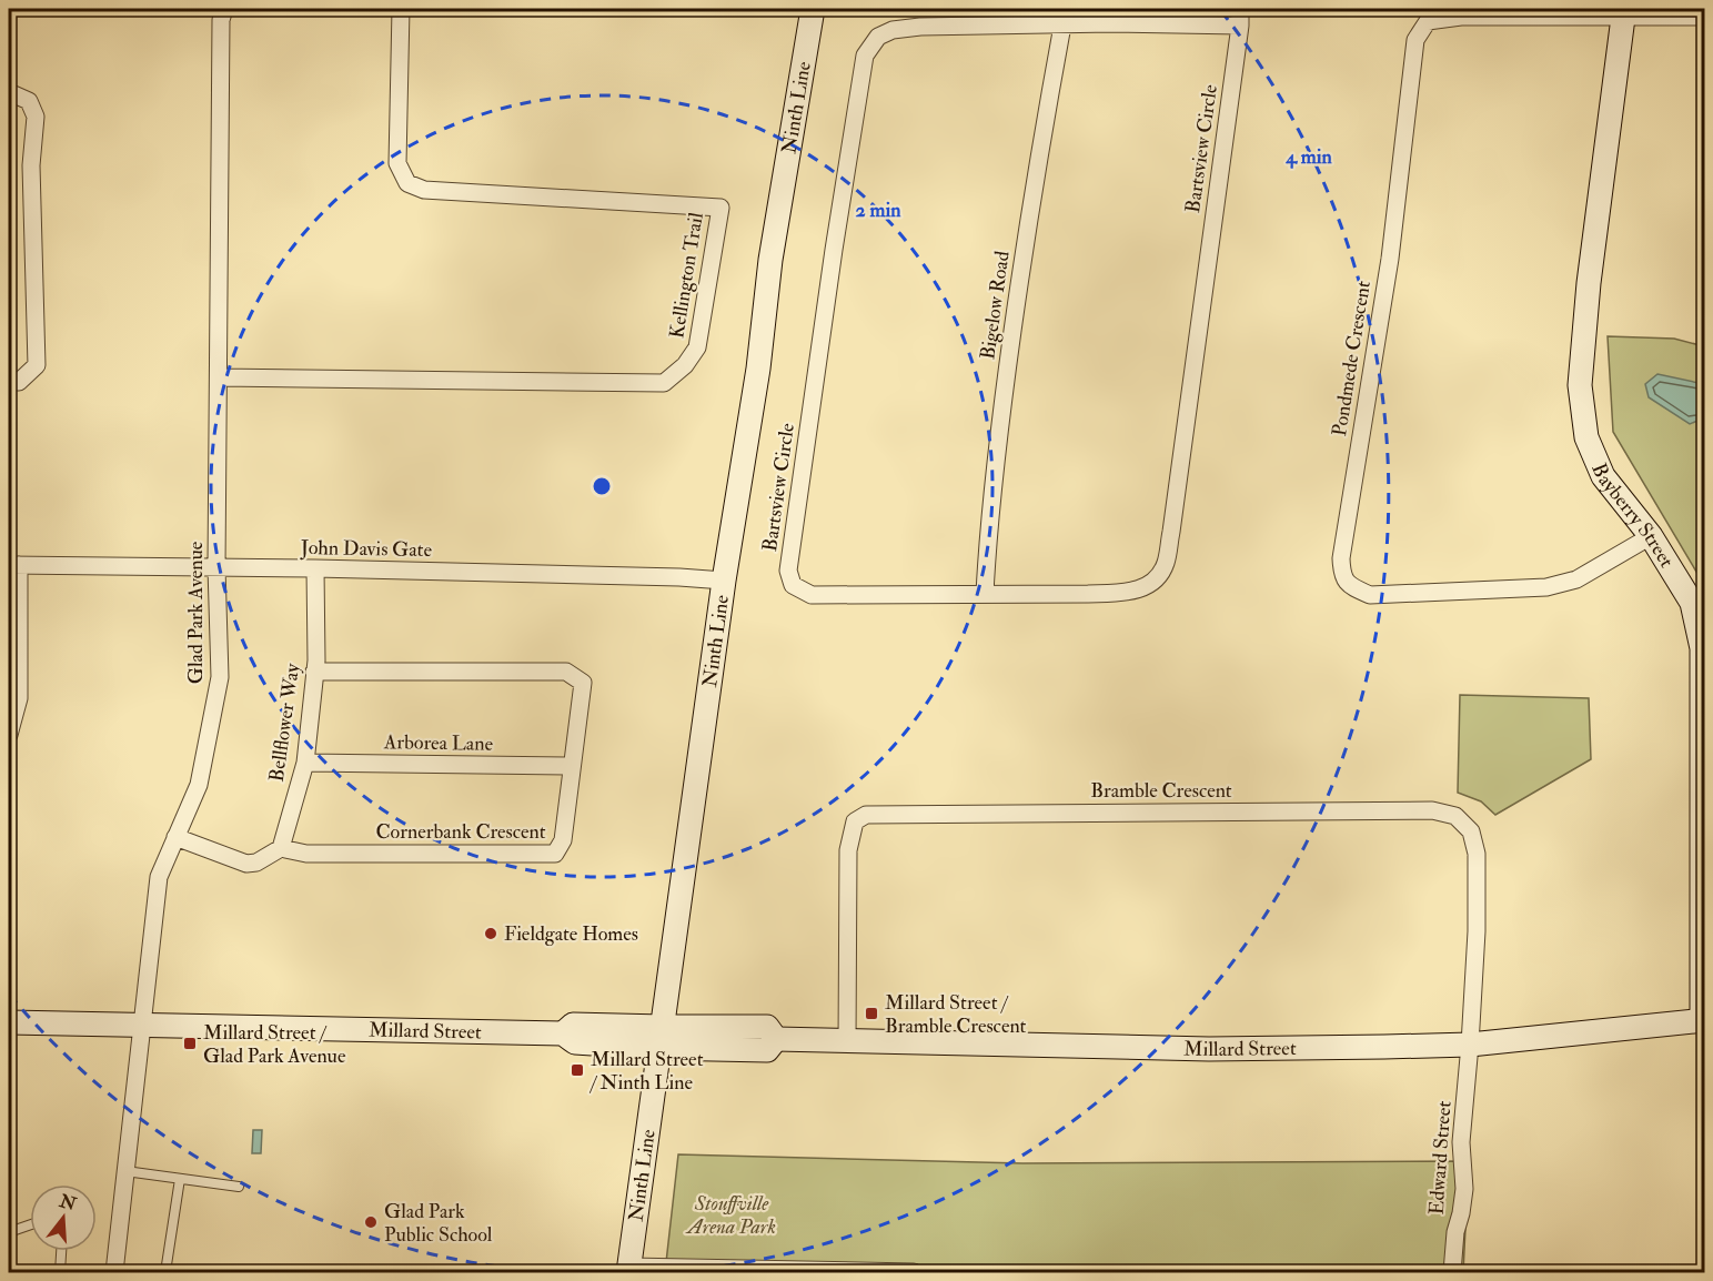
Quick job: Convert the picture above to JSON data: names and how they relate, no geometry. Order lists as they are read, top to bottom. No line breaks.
{"streets":{"street":["Ninth Line","Bartsview Circle","Kellington Trail","Bigelow Road","Pondmede Crescent","Bayberry Street","John Davis Gate","Glad Park Avenue","Bellflower Way","Arborea Lane","Bramble Crescent","Cornerbank Crescent","Millard Street","Edward Street"]},"crossings":[["Ninth Line","John Davis Gate"],["Ninth Line","Millard Street"],["Bartsview Circle","Bigelow Road"],["Kellington Trail","Glad Park Avenue"],["Pondmede Crescent","Bayberry Street"],["Bayberry Street","Millard Street"],["John Davis Gate","Glad Park Avenue"],["John Davis Gate","Bellflower Way"],["Glad Park Avenue","Millard Street"],["Bellflower Way","Arborea Lane"],["Bellflower Way","Cornerbank Crescent"],["Arborea Lane","Cornerbank Crescent"],["Bramble Crescent","Millard Street"],["Bramble Crescent","Edward Street"],["Millard Street","Edward Street"]],"parks":["Stouffville Arena Park"],"places":{"other":["Fieldgate Homes","Glad Park Public School"],"transit":["Millard Street / Bramble Crescent","Millard Street / Glad Park Avenue","Millard Street / Ninth Line"]},"north":"top","rings":["4 min","2 min"]}
